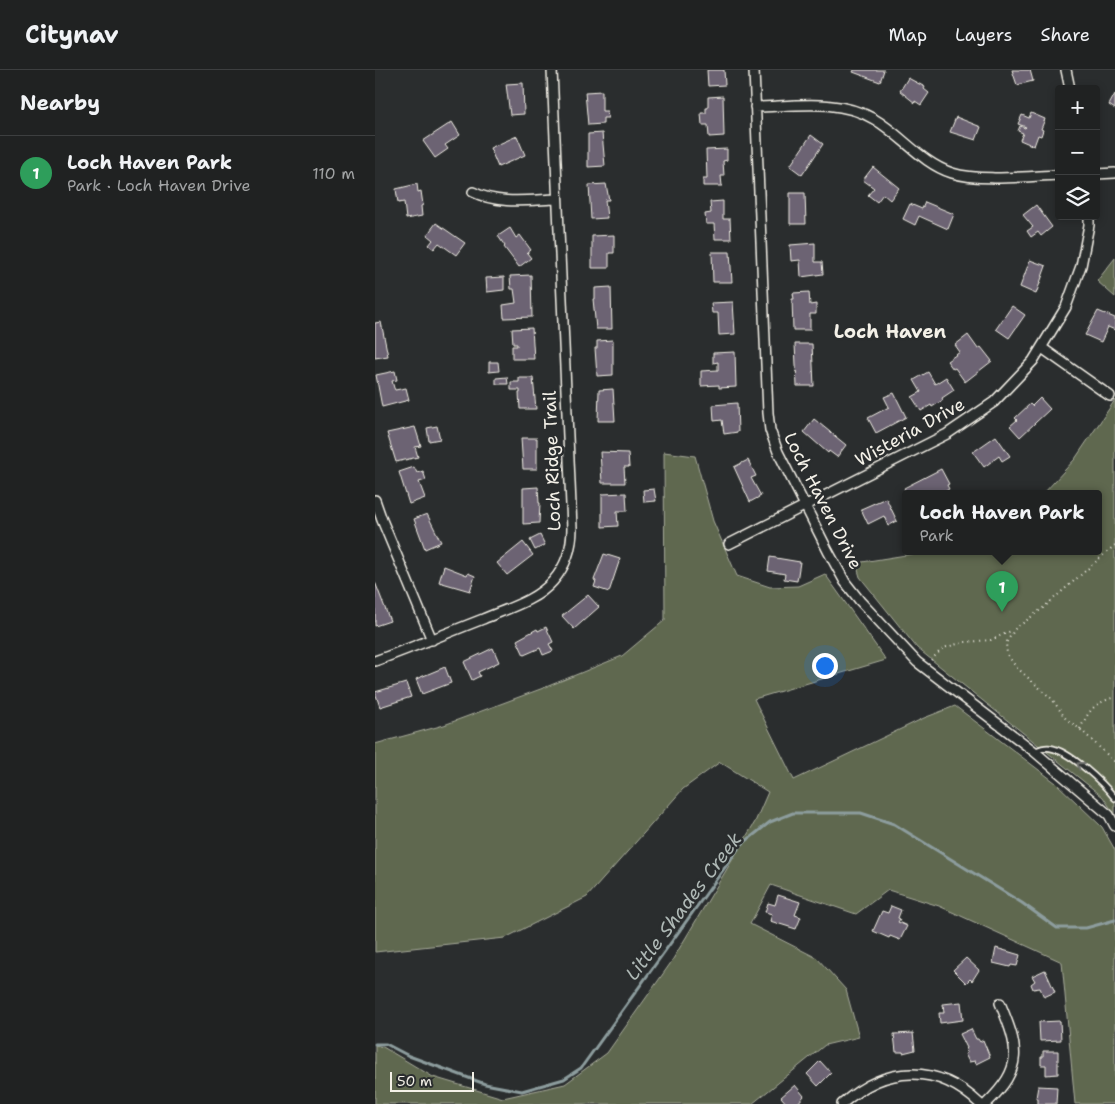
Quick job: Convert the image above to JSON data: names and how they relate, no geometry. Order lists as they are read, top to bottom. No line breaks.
{"streets":{"street":["Wisteria Drive","Loch Ridge Trail","Loch Haven Drive"]},"crossings":[["Wisteria Drive","Loch Haven Drive"]],"districts":["Loch Haven"],"water":["Little Shades Creek"],"scale_bar":"50 m","page":{"header":"Citynav","nav":["Map","Layers","Share"],"heading":"Nearby","map_buttons":["+","−"],"list":[{"mark":"1","name":"Loch Haven Park","note":"Park · Loch Haven Drive","value":"110 m"}],"popup":["Loch Haven Park","Park"],"pins":"1","scale":"50 m"}}
